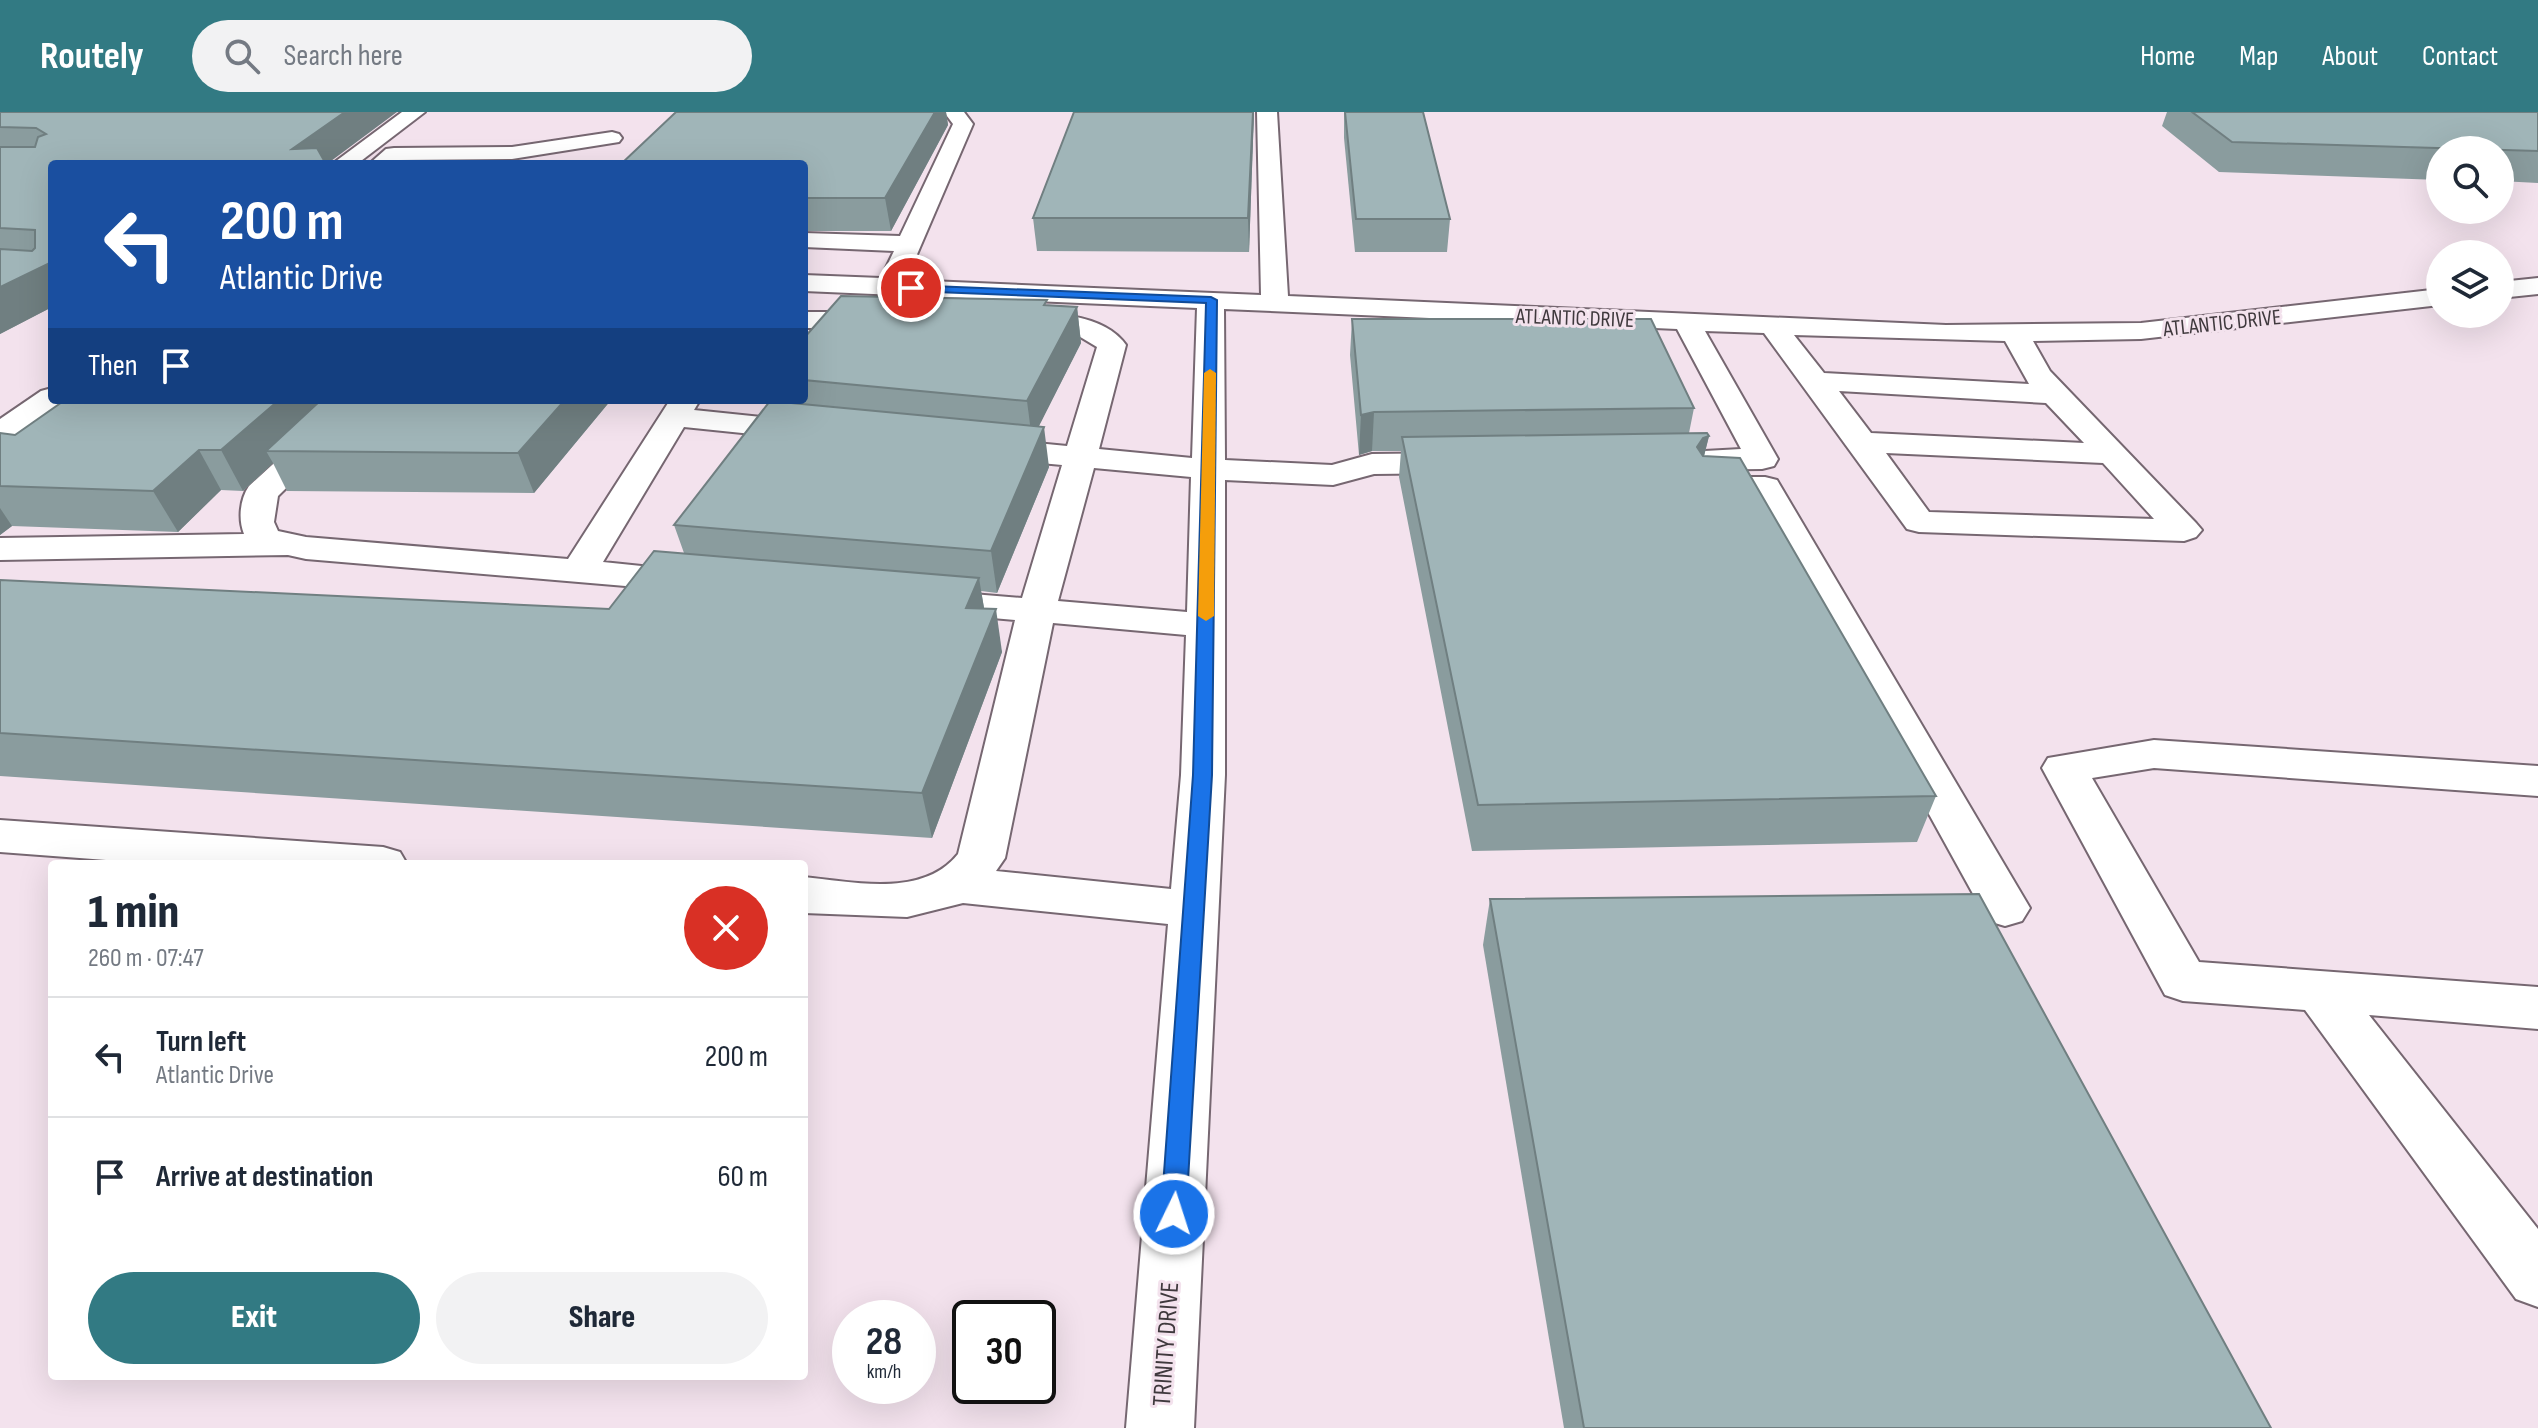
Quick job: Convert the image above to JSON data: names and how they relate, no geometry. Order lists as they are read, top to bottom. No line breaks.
{"streets":{"street":["ATLANTIC DRIVE","TRINITY DRIVE"]},"crossings":[["ATLANTIC DRIVE","TRINITY DRIVE"]],"page":{"header":"Routely","search":"Search here","nav":["Home","Map","About","Contact"],"turn":["200 m","Atlantic Drive"],"then":"Then","heading":["1 min","260 m · 07:47"],"list":[{"name":"Turn left","note":"Atlantic Drive","value":"200 m"},{"name":"Arrive at destination","value":"60 m"}],"buttons":["Exit","Share"],"speed":"28 km/h","limit":"30"}}
